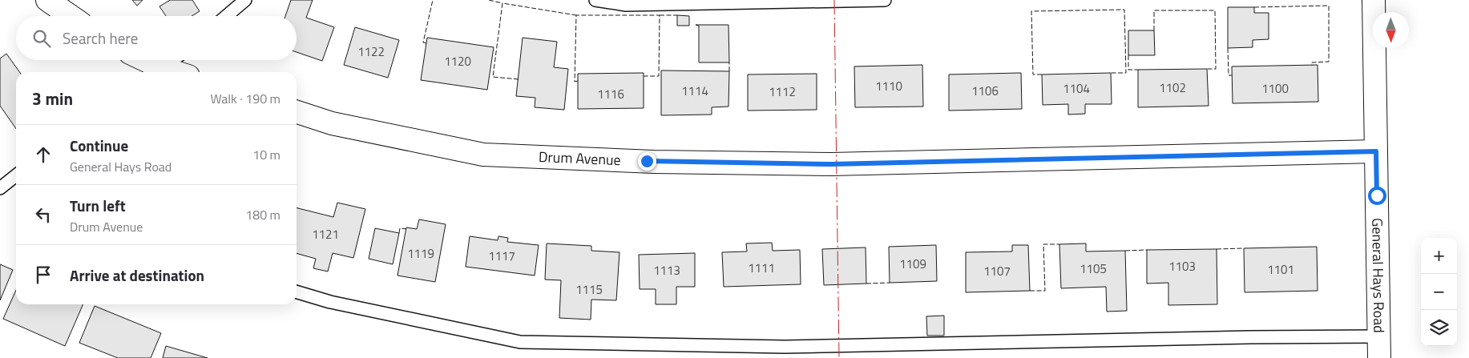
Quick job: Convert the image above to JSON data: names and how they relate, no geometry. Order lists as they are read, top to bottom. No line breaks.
{"streets":{"street":["Drum Avenue","General Hays Road"]},"crossings":[["Drum Avenue","General Hays Road"]],"house_numbers":["1122","1120","1110","1102","1104","1100","1114","1106","1112","1116","1121","1119","1117","1109","1103","1111","1105","1101","1113","1107","1115"],"north":"bottom","page":{"search":"Search here","heading":["3 min","Walk · 190 m"],"list":[["Continue","General Hays Road","10 m"],["Turn left","Drum Avenue","180 m"],"Arrive at destination"],"map_buttons":["+","−"]}}
